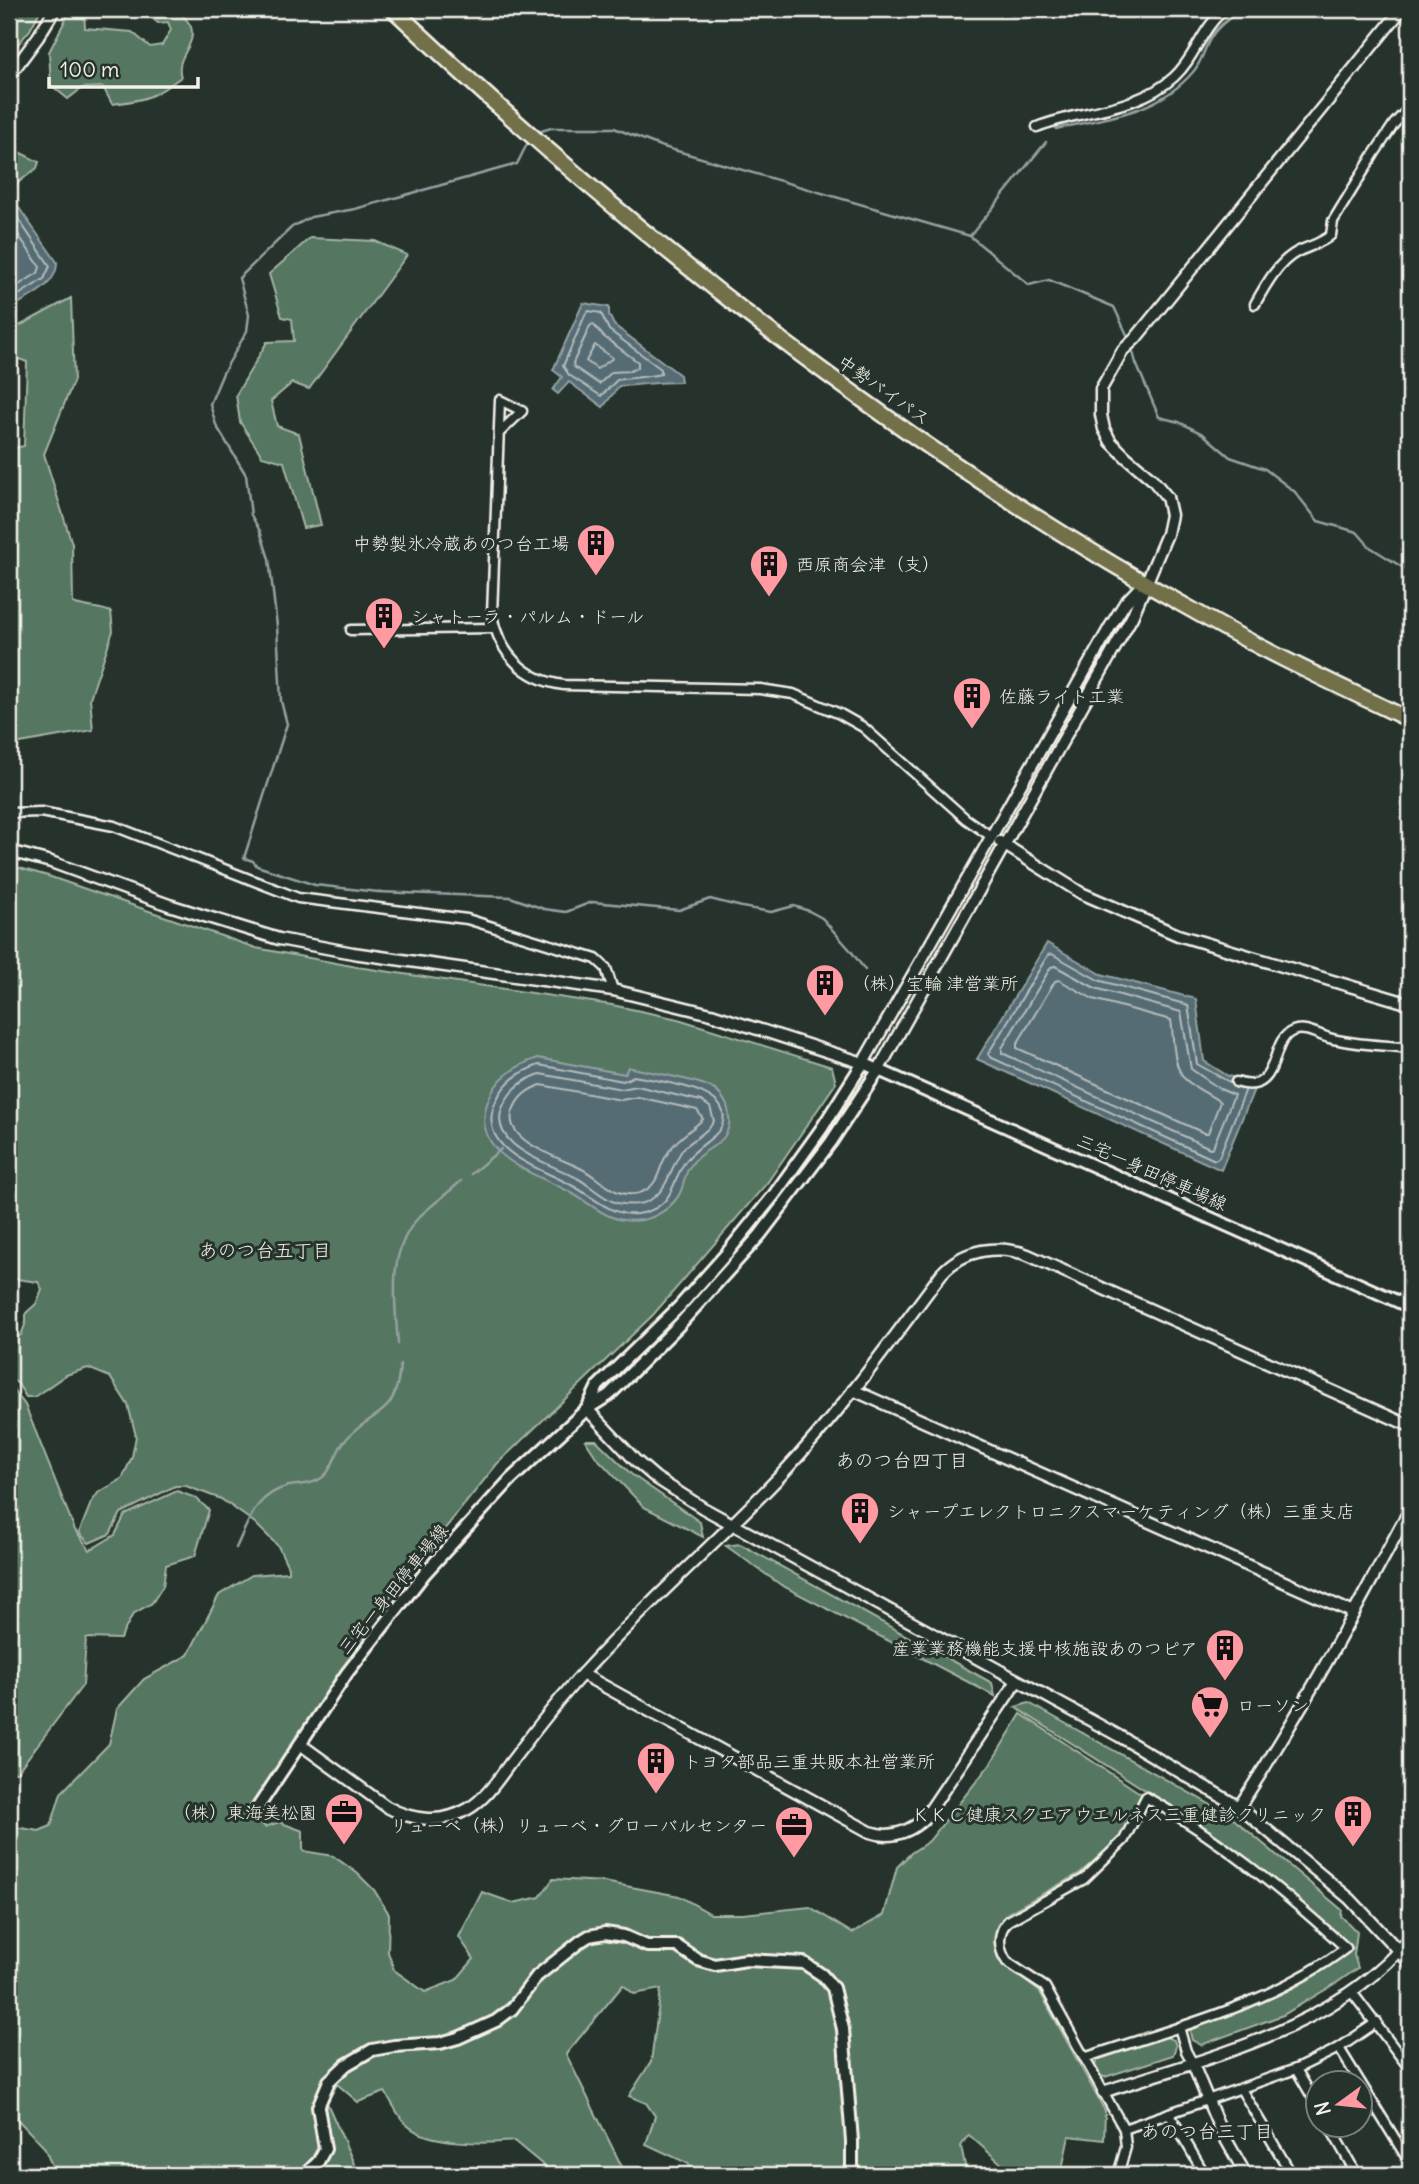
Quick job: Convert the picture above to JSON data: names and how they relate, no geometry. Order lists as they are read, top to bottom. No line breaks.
{"streets":{"highway":["中勢バイパス"],"main road":["三宅一身田停車場線"]},"districts":["あのつ台五丁目","あのつ台四丁目","あのつ台三丁目"],"places":{"building":["中勢製氷冷蔵あのつ台工場","西原商会津（支）","シャトーラ・パルム・ドール","佐藤ライト工業","（株）宝輪 津営業所","シャープエレクトロニクスマーケティング（株）三重支店","産業業務機能支援中核施設あのつピア","トヨタ部品三重共販本社営業所","ＫＫＣ健康スクエアウエルネス三重健診クリニック"],"supermarket":["ローソン"],"office":["（株）東海美松園","リューベ（株）リューベ・グローバルセンター"]},"scale_bar":"100 m","north":"left"}
